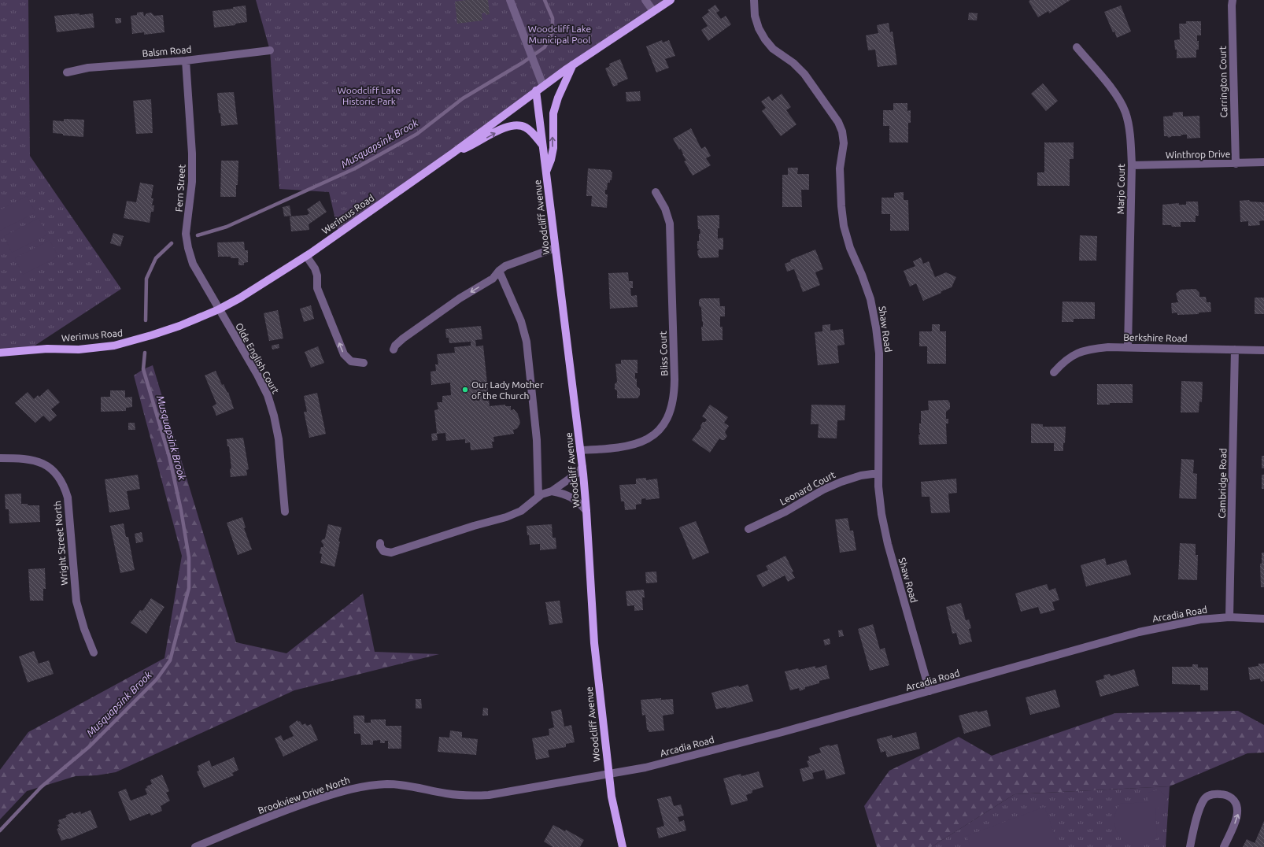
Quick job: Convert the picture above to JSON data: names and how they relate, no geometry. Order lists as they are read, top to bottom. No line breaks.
{"streets":{"main road":["Werimus Road","Woodcliff Avenue"],"street":["Balsm Road","Carrington Court","Winthrop Drive","Fern Street","Marjo Court","Shaw Road","Berkshire Road","Bliss Court","Olde English Court","Cambridge Road","Leonard Court","Wright Street North","Arcadia Road","Brookview Drive North"]},"crossings":[["Balsm Road","Fern Street"],["Carrington Court","Winthrop Drive"],["Winthrop Drive","Marjo Court"],["Fern Street","Werimus Road"],["Fern Street","Olde English Court"],["Marjo Court","Berkshire Road"],["Werimus Road","Woodcliff Avenue"],["Werimus Road","Olde English Court"],["Woodcliff Avenue","Bliss Court"],["Woodcliff Avenue","Arcadia Road"],["Woodcliff Avenue","Brookview Drive North"],["Shaw Road","Leonard Court"],["Shaw Road","Arcadia Road"],["Berkshire Road","Cambridge Road"],["Cambridge Road","Arcadia Road"],["Arcadia Road","Brookview Drive North"]],"water":["Musquapsink Brook"],"parks":["Woodcliff Lake Municipal Pool","Woodcliff Lake Historic Park"],"places":["Our Lady Mother of the Church"]}
